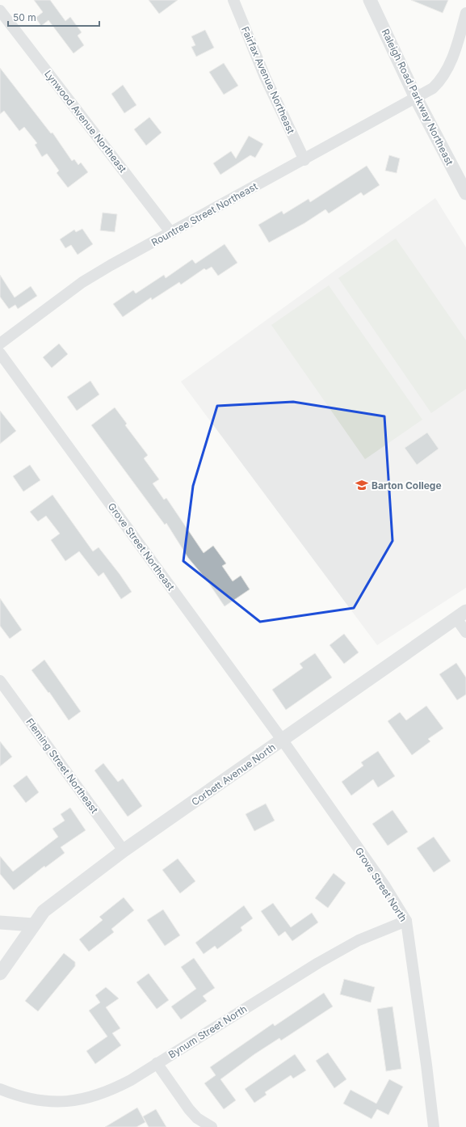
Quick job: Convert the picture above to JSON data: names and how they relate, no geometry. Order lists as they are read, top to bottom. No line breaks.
{"streets":{"street":["Fairfax Avenue Northeast","Raleigh Road Parkway Northeast","Lynwood Avenue Northeast","Rountree Street Northeast","Grove Street Northeast","Fleming Street Northeast","Corbett Avenue North","Grove Street North","Bynum Street North"]},"crossings":[["Fairfax Avenue Northeast","Rountree Street Northeast"],["Raleigh Road Parkway Northeast","Rountree Street Northeast"],["Lynwood Avenue Northeast","Rountree Street Northeast"],["Grove Street Northeast","Corbett Avenue North"],["Grove Street Northeast","Grove Street North"],["Fleming Street Northeast","Corbett Avenue North"],["Corbett Avenue North","Grove Street North"],["Grove Street North","Bynum Street North"]],"places":{"school or university":["Barton College"]},"scale_bar":"50 m"}
